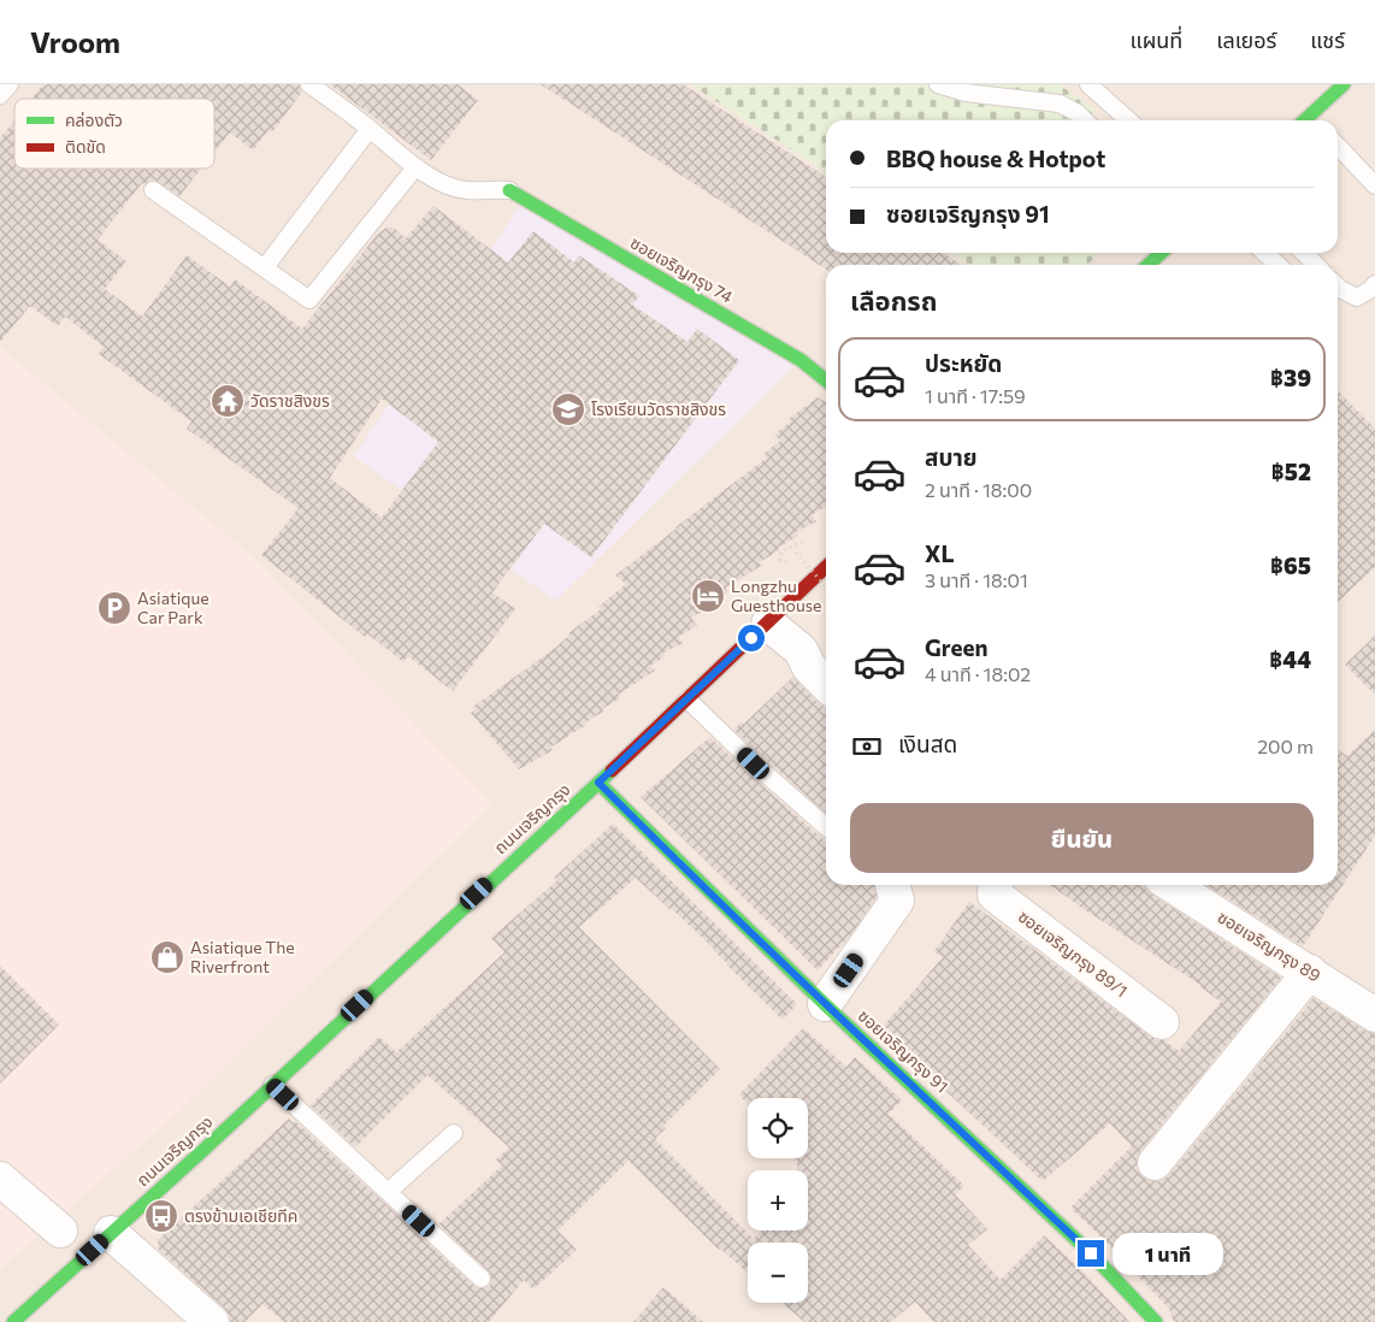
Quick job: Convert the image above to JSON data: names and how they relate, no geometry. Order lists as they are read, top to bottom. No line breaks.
{"streets":{"main road":["ซอยเจริญกรุง 74","ถนนเจริญกรุง","ซอยเจริญกรุง 91"],"street":["ซอยเจริญกรุง 89","ซอยเจริญกรุง 89/1"]},"crossings":[["ถนนเจริญกรุง","ซอยเจริญกรุง 91"]],"places":{"temple":["วัดราชสิงขร"],"school or university":["โรงเรียนวัดราชสิงขร"],"hotel":["Longzhu Guesthouse"],"parking":["Asiatique Car Park"],"shop":["Asiatique The Riverfront"],"bus stop":["ตรงข้ามเอเชียทีค"]},"legend":["คล่องตัว","ติดขัด"],"page":{"header":"Vroom","nav":["แผนที่","เลเยอร์","แชร์"],"banner":["BBQ house & Hotpot","ซอยเจริญกรุง 91"],"heading":"เลือกรถ","list":[{"name":"ประหยัด","note":"1 นาที · 17:59","value":"฿39"},{"name":"สบาย","note":"2 นาที · 18:00","value":"฿52"},{"name":"XL","note":"3 นาที · 18:01","value":"฿65"},{"name":"Green","note":"4 นาที · 18:02","value":"฿44"}],"pay":["เงินสด","200 m"],"buttons":"ยืนยัน","map_buttons":["+","−"],"bubble":"1 นาที"}}
